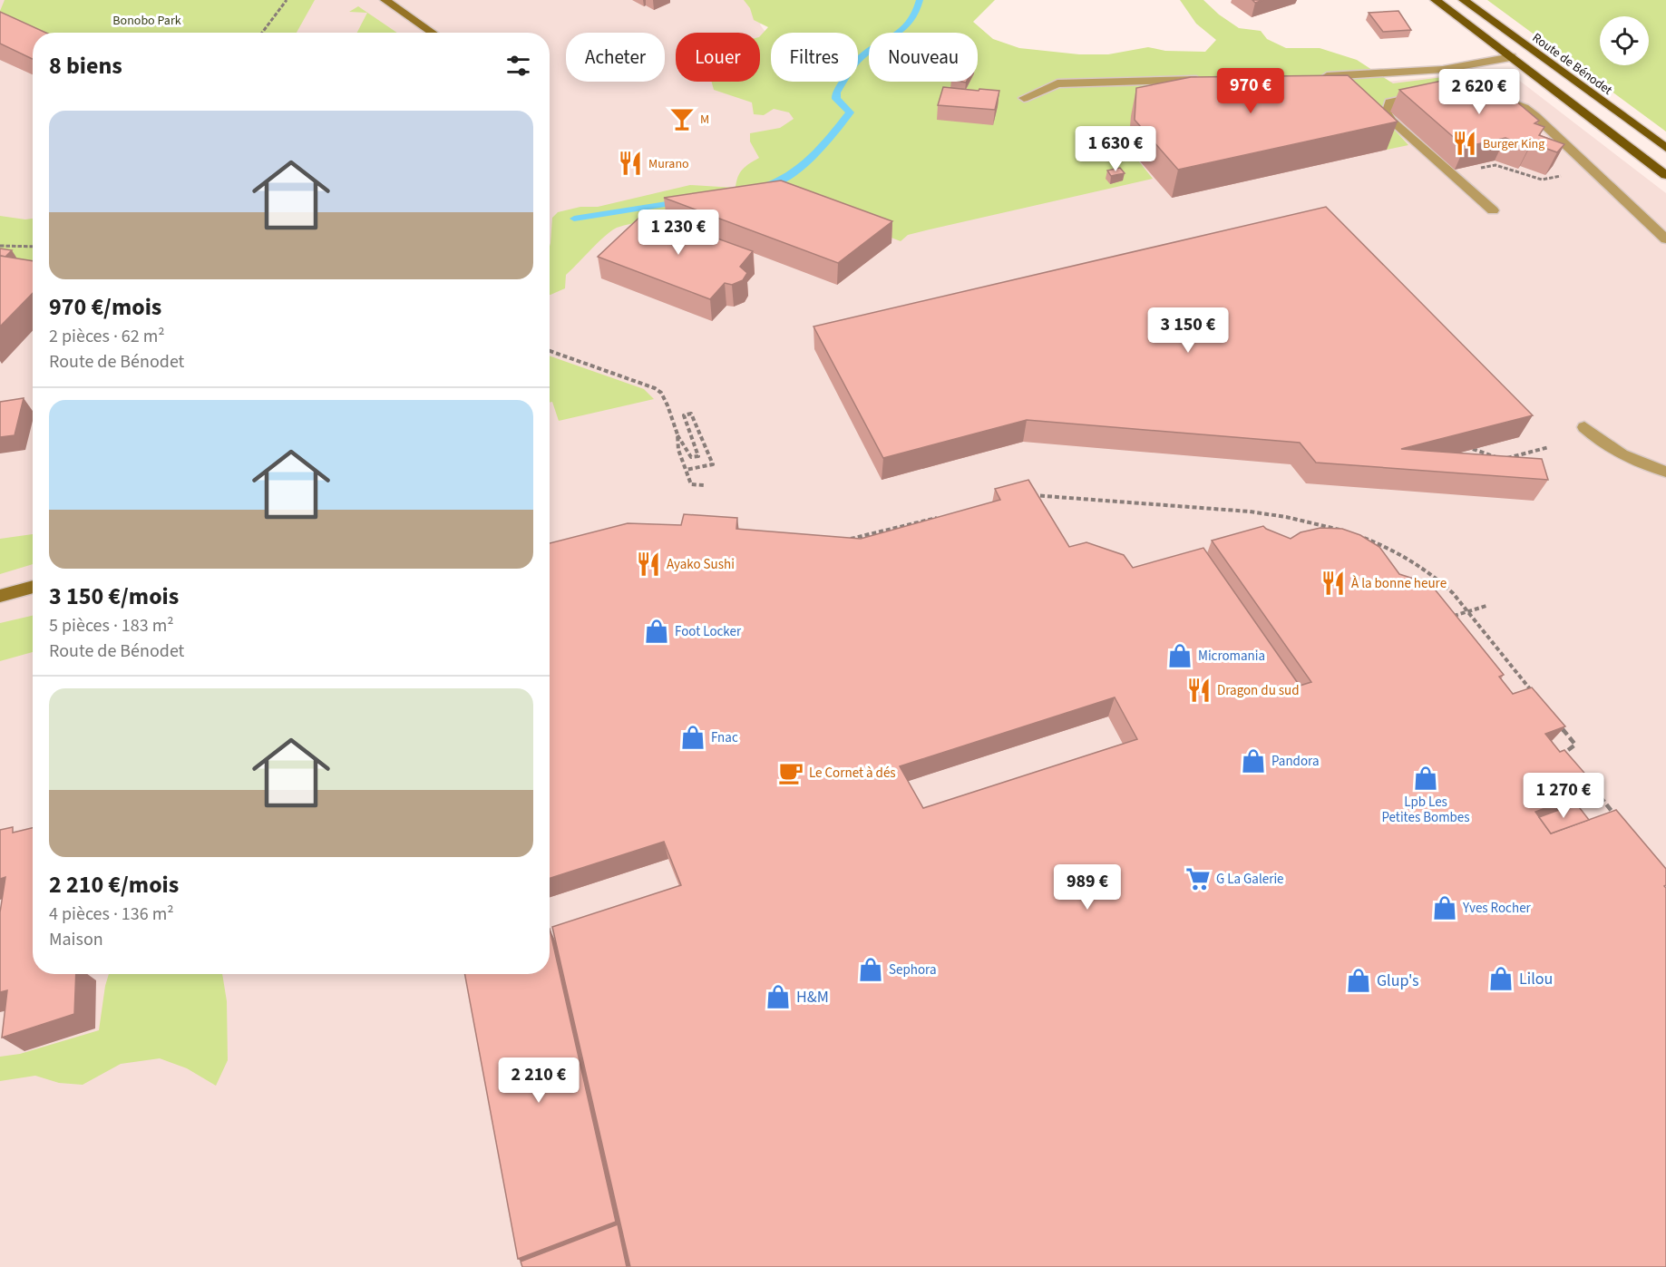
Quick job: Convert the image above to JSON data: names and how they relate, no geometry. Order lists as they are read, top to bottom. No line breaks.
{"streets":{"main road":["Route de Bénodet"]},"parks":["Bonobo Park"],"places":{"bar":["M"],"restaurant":["Burger King","Murano","Ayako Sushi","À la bonne heure","Dragon du sud"],"shop":["Foot Locker","Micromania","Fnac","Pandora","Lpb Les Petites Bombes","Yves Rocher","Sephora","Lilou","Glup's","H&M"],"cafe":["Le Cornet à dés"],"supermarket":["G La Galerie"]},"page":{"chip":["Acheter","Louer","Filtres","Nouveau"],"heading":"8 biens","price":["970 €","2 620 €","1 630 €","1 230 €","3 150 €","1 270 €","989 €","2 210 €"],"list":[{"name":"970 €/mois","note":"2 pièces · 62 m² · Route de Bénodet"},{"name":"3 150 €/mois","note":"5 pièces · 183 m² · Route de Bénodet"},{"name":"2 210 €/mois","note":"4 pièces · 136 m² · Maison"}]}}
